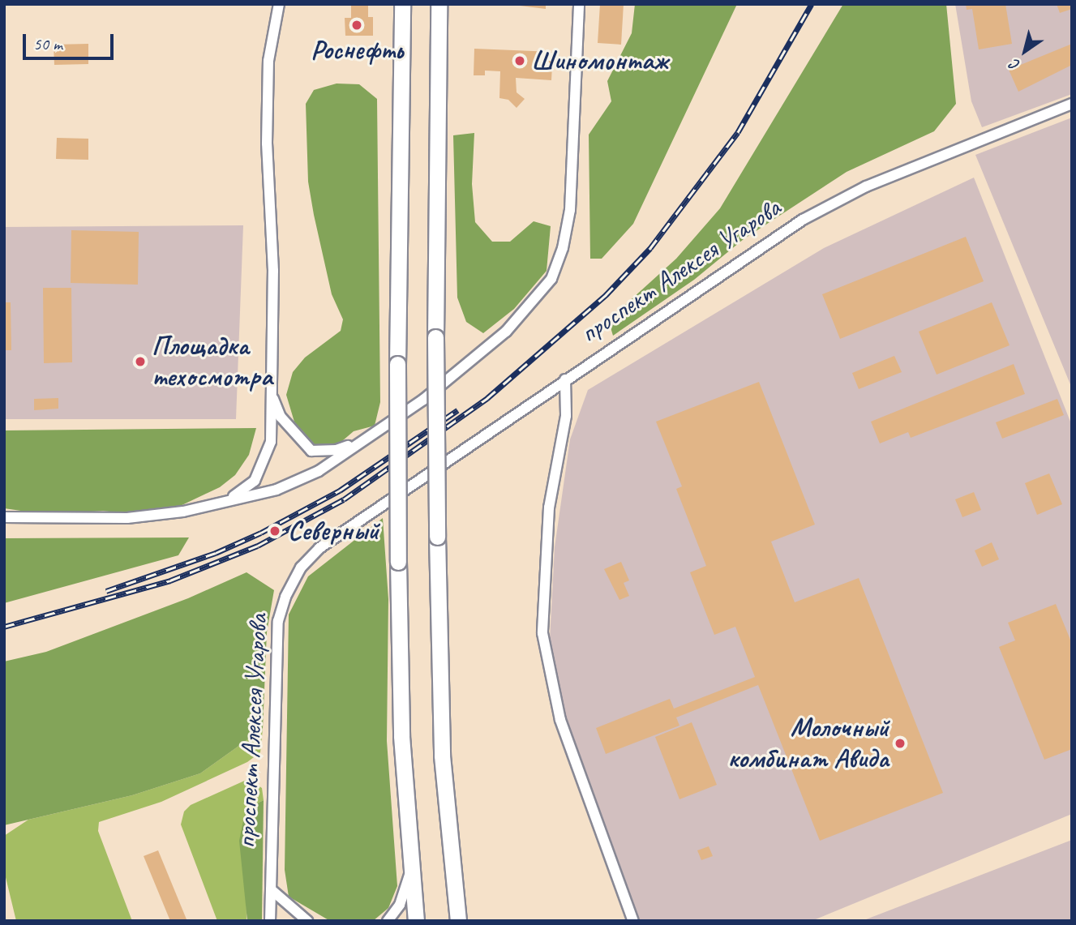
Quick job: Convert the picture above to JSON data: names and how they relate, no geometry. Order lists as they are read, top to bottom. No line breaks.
{"streets":{"street":["проспект Алексея Угарова"]},"places":["Роснефть","Шиномонтаж","Площадка техосмотра","Северный","Молочный комбинат Авида"],"scale_bar":"50 m","north":"bottom left"}
